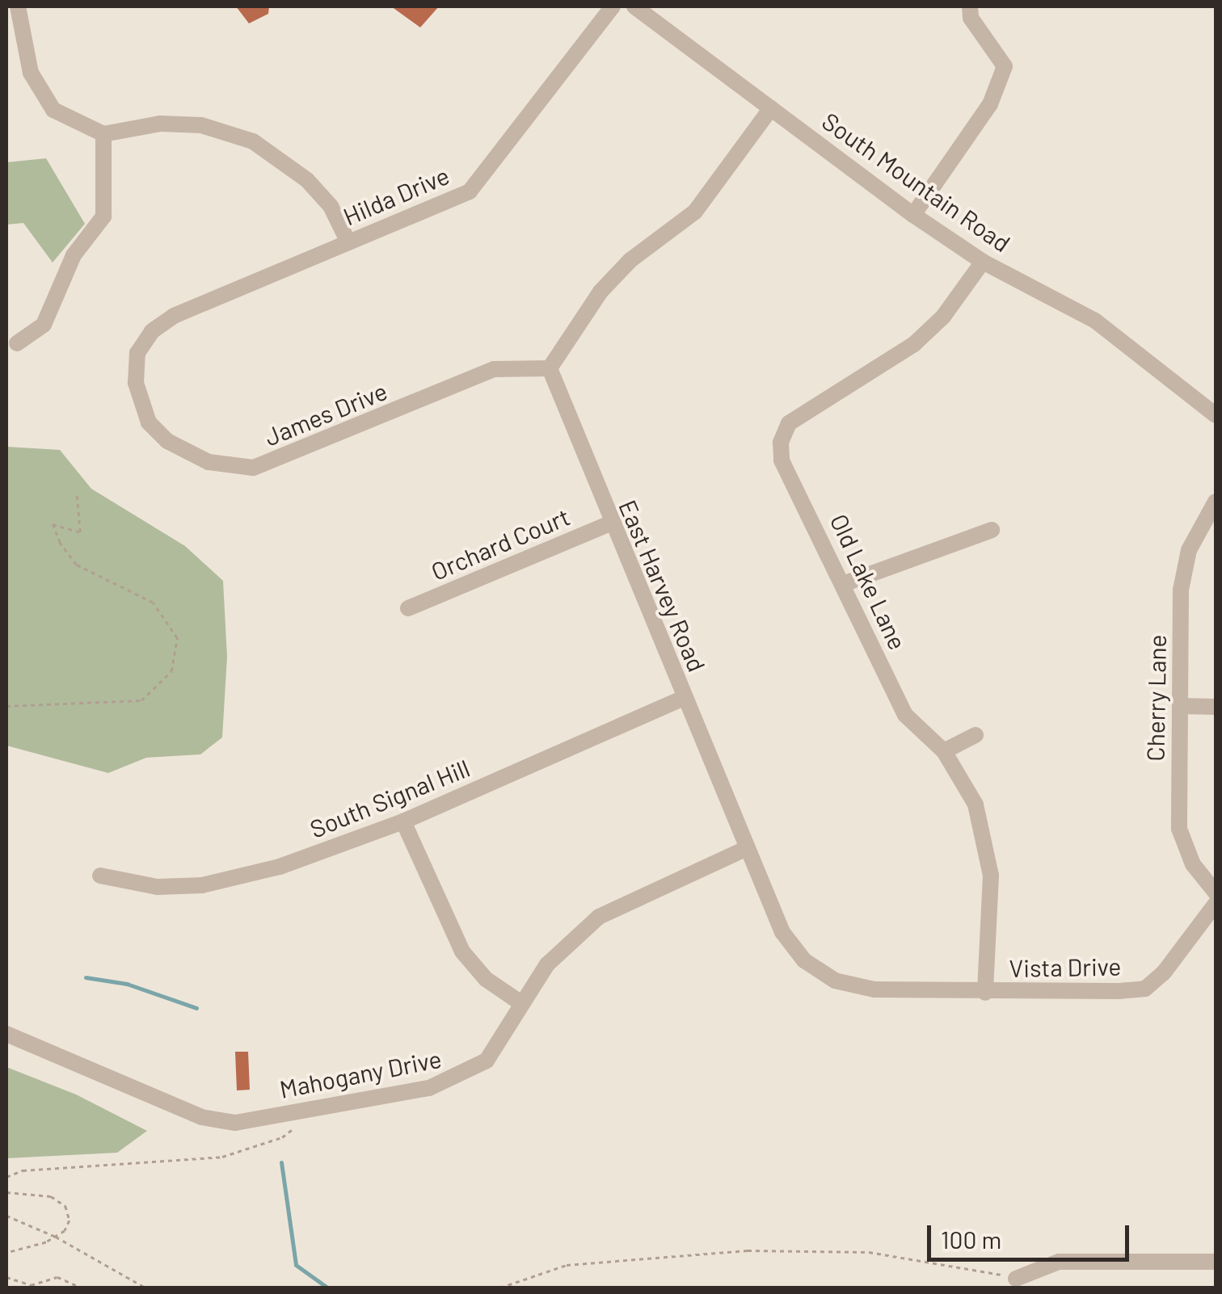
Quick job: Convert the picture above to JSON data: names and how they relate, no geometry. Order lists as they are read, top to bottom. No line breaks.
{"streets":{"street":["South Mountain Road","Hilda Drive","James Drive","Orchard Court","Old Lake Lane","East Harvey Road","Cherry Lane","South Signal Hill","Vista Drive","Mahogany Drive"]},"crossings":[["South Mountain Road","Old Lake Lane"],["Hilda Drive","James Drive"],["James Drive","East Harvey Road"],["Orchard Court","East Harvey Road"],["Old Lake Lane","East Harvey Road"],["Old Lake Lane","Vista Drive"],["East Harvey Road","South Signal Hill"],["East Harvey Road","Vista Drive"],["East Harvey Road","Mahogany Drive"]],"scale_bar":"100 m"}
